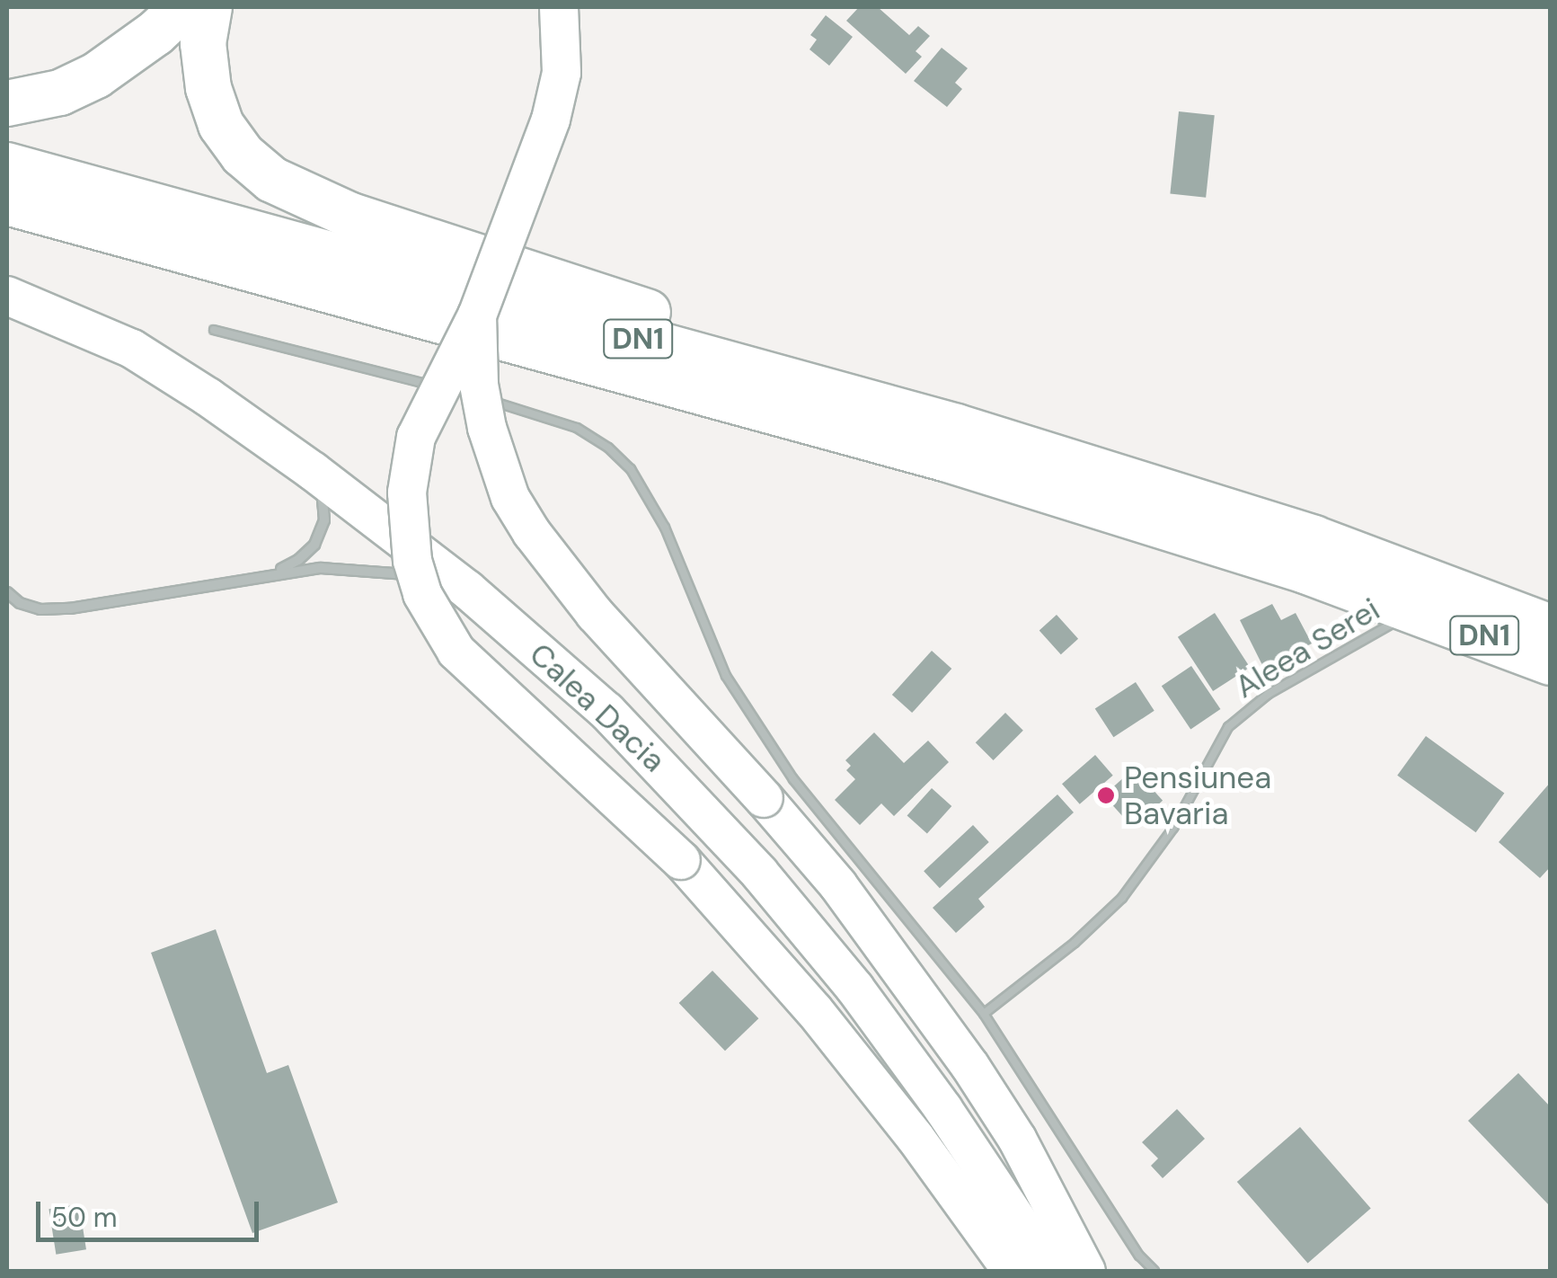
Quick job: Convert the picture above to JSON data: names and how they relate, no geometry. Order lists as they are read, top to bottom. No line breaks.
{"streets":{"highway":["DN1"],"main road":["Calea Dacia"],"lane":["Aleea Serei"]},"crossings":[["DN1","Aleea Serei"]],"places":["Pensiunea Bavaria"],"scale_bar":"50 m"}
